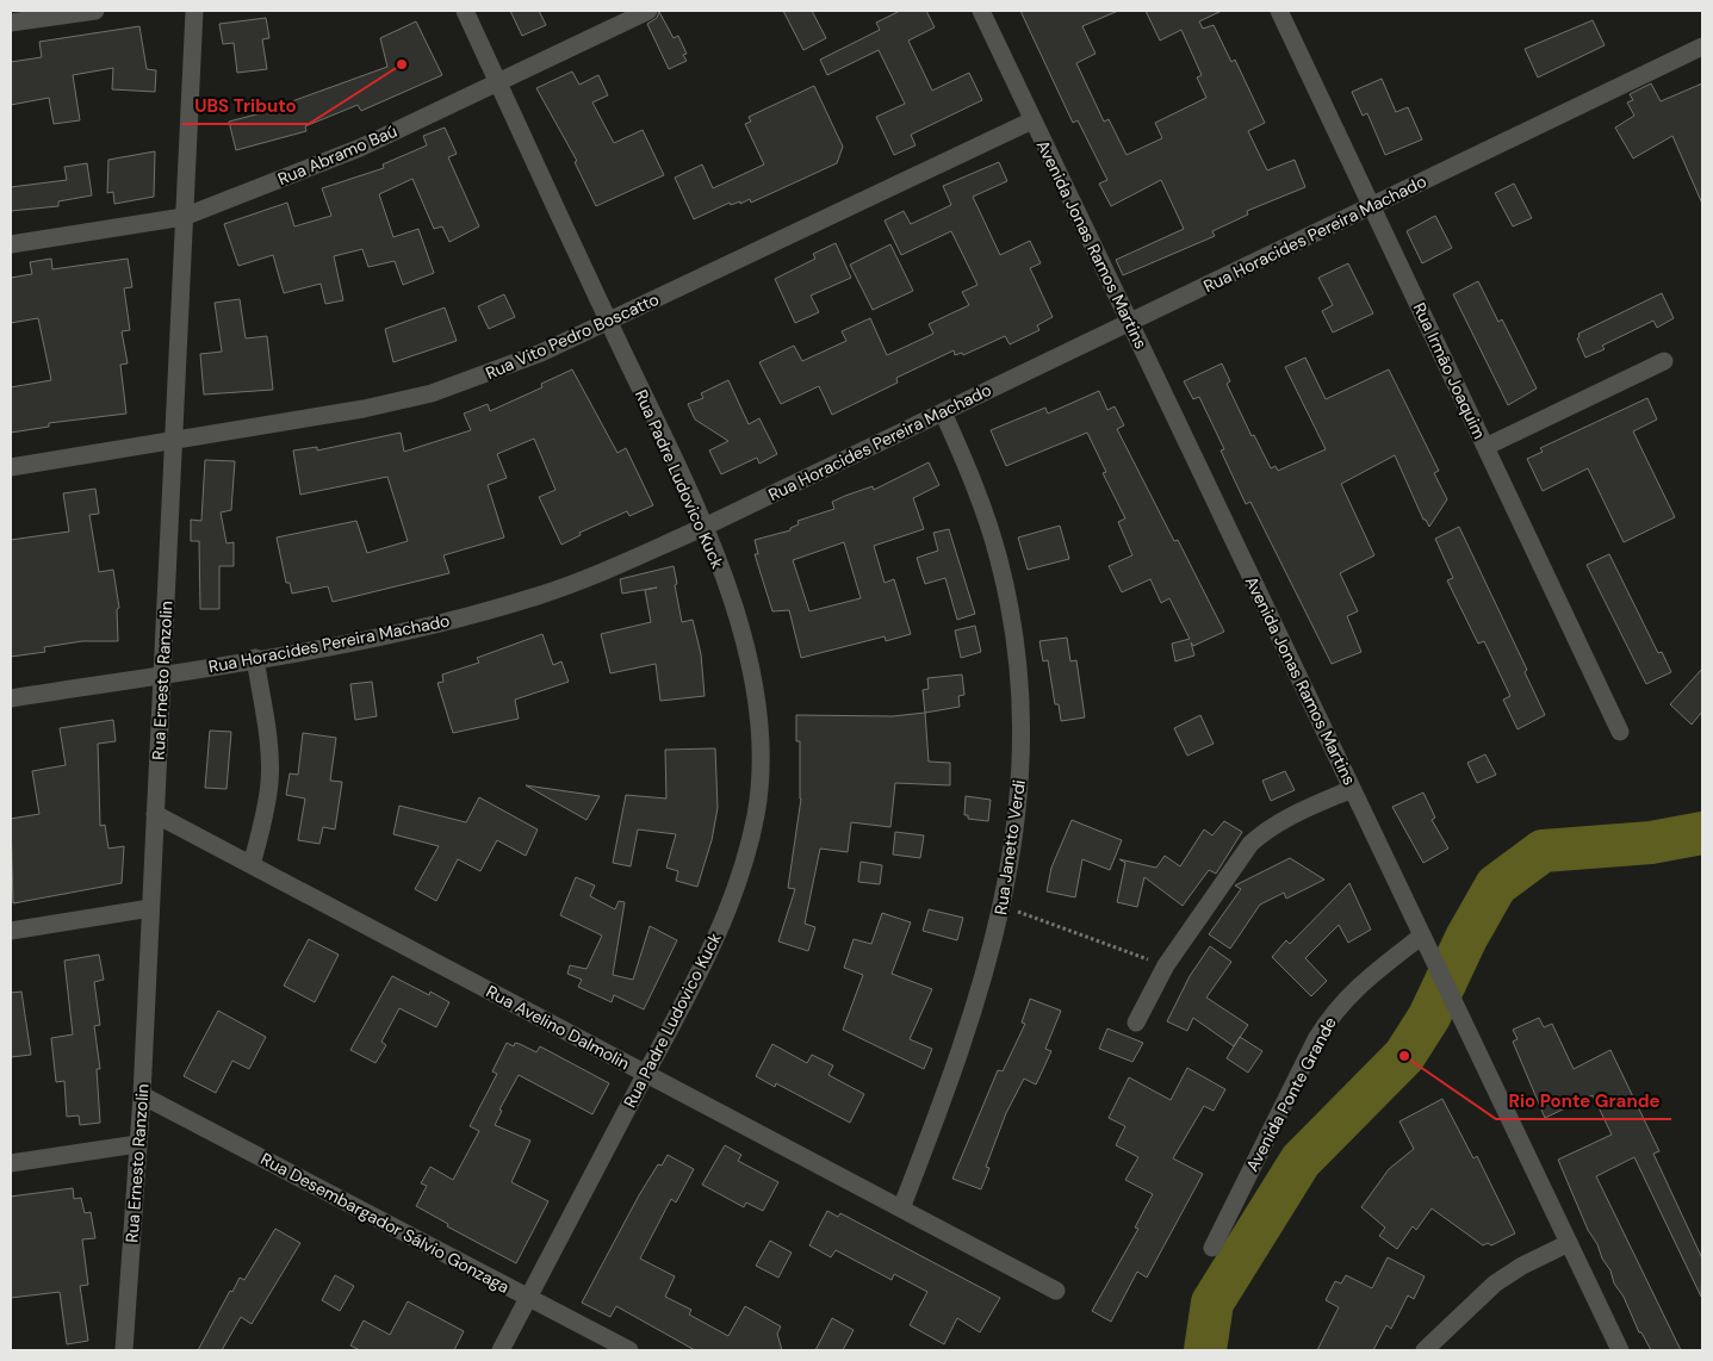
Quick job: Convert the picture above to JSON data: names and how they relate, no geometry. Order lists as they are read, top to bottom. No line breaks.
{"streets":{"street":["Rua Abramo Baú","Rua Horacides Pereira Machado","Avenida Jonas Ramos Martins","Rua Vito Pedro Boscatto","Rua Irmão Joaquim","Rua Padre Ludovico Kuck","Rua Ernesto Ranzolin","Rua Janetto Verdi","Rua Avelino Dalmolin","Avenida Ponte Grande","Rua Desembargador Sálvio Gonzaga"]},"crossings":[["Rua Abramo Baú","Rua Padre Ludovico Kuck"],["Rua Abramo Baú","Rua Ernesto Ranzolin"],["Rua Horacides Pereira Machado","Avenida Jonas Ramos Martins"],["Rua Horacides Pereira Machado","Rua Irmão Joaquim"],["Rua Horacides Pereira Machado","Rua Padre Ludovico Kuck"],["Rua Horacides Pereira Machado","Rua Ernesto Ranzolin"],["Rua Horacides Pereira Machado","Rua Janetto Verdi"],["Avenida Jonas Ramos Martins","Rua Vito Pedro Boscatto"],["Avenida Jonas Ramos Martins","Avenida Ponte Grande"],["Rua Vito Pedro Boscatto","Rua Padre Ludovico Kuck"],["Rua Vito Pedro Boscatto","Rua Ernesto Ranzolin"],["Rua Padre Ludovico Kuck","Rua Avelino Dalmolin"],["Rua Padre Ludovico Kuck","Rua Desembargador Sálvio Gonzaga"],["Rua Ernesto Ranzolin","Rua Avelino Dalmolin"],["Rua Ernesto Ranzolin","Rua Desembargador Sálvio Gonzaga"],["Rua Janetto Verdi","Rua Avelino Dalmolin"]],"places":["UBS Tributo","Rio Ponte Grande"]}
